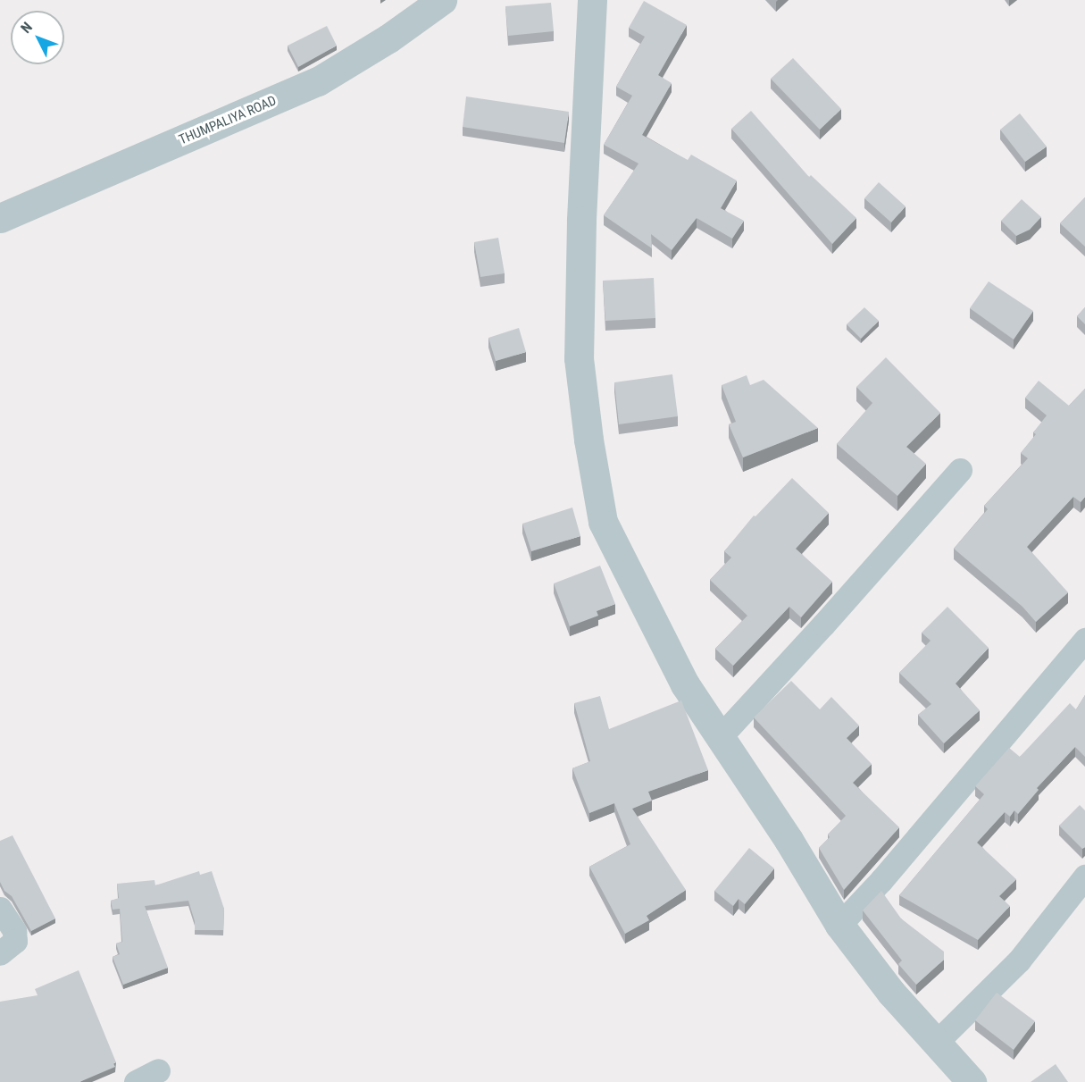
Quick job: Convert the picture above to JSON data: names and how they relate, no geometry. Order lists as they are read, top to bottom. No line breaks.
{"streets":{"street":["THUMPALIYA ROAD"]},"north":"top left"}
